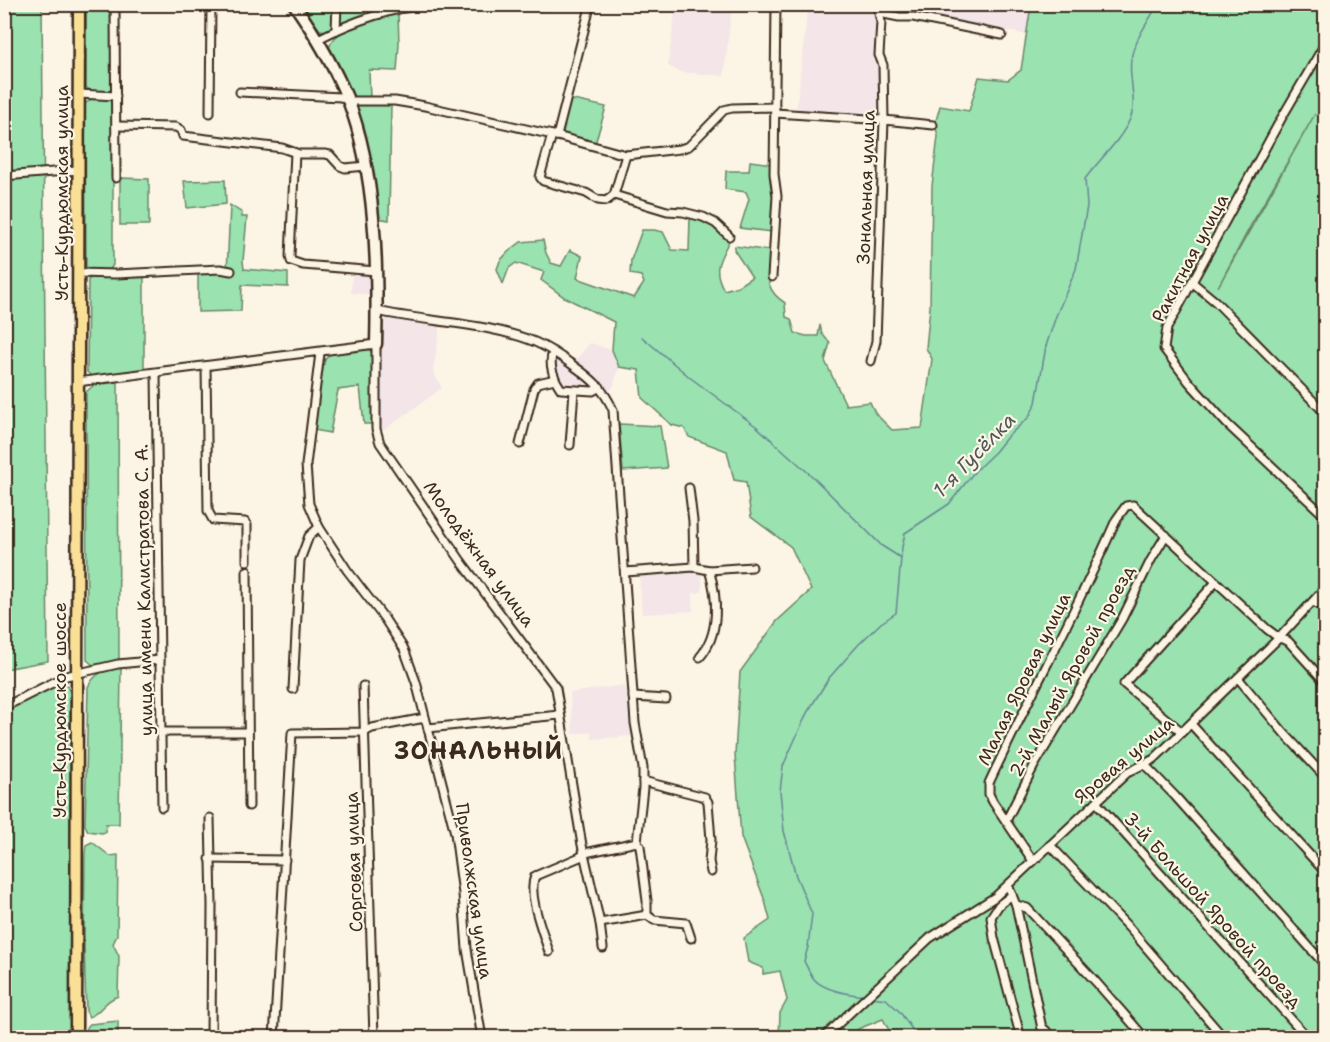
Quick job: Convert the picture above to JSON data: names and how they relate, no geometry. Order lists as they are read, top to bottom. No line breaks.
{"streets":{"main road":["Усть-Курдюмская улица","Усть-Курдюмское шоссе"],"street":["Зональная улица","Ракитная улица","Молодёжная улица","улица имени Калистратова С. А.","2-й Малый Яровой проезд","Малая Яровая улица","Яровая улица","Сорговая улица","Приволжская улица","3-й Большой Яровой проезд"]},"crossings":[["Усть-Курдюмская улица","Усть-Курдюмское шоссе"],["2-й Малый Яровой проезд","Малая Яровая улица"],["Малая Яровая улица","Яровая улица"],["Яровая улица","3-й Большой Яровой проезд"]],"districts":["ЗОНАЛЬНЫЙ"],"water":["1-я Гусёлка"]}
